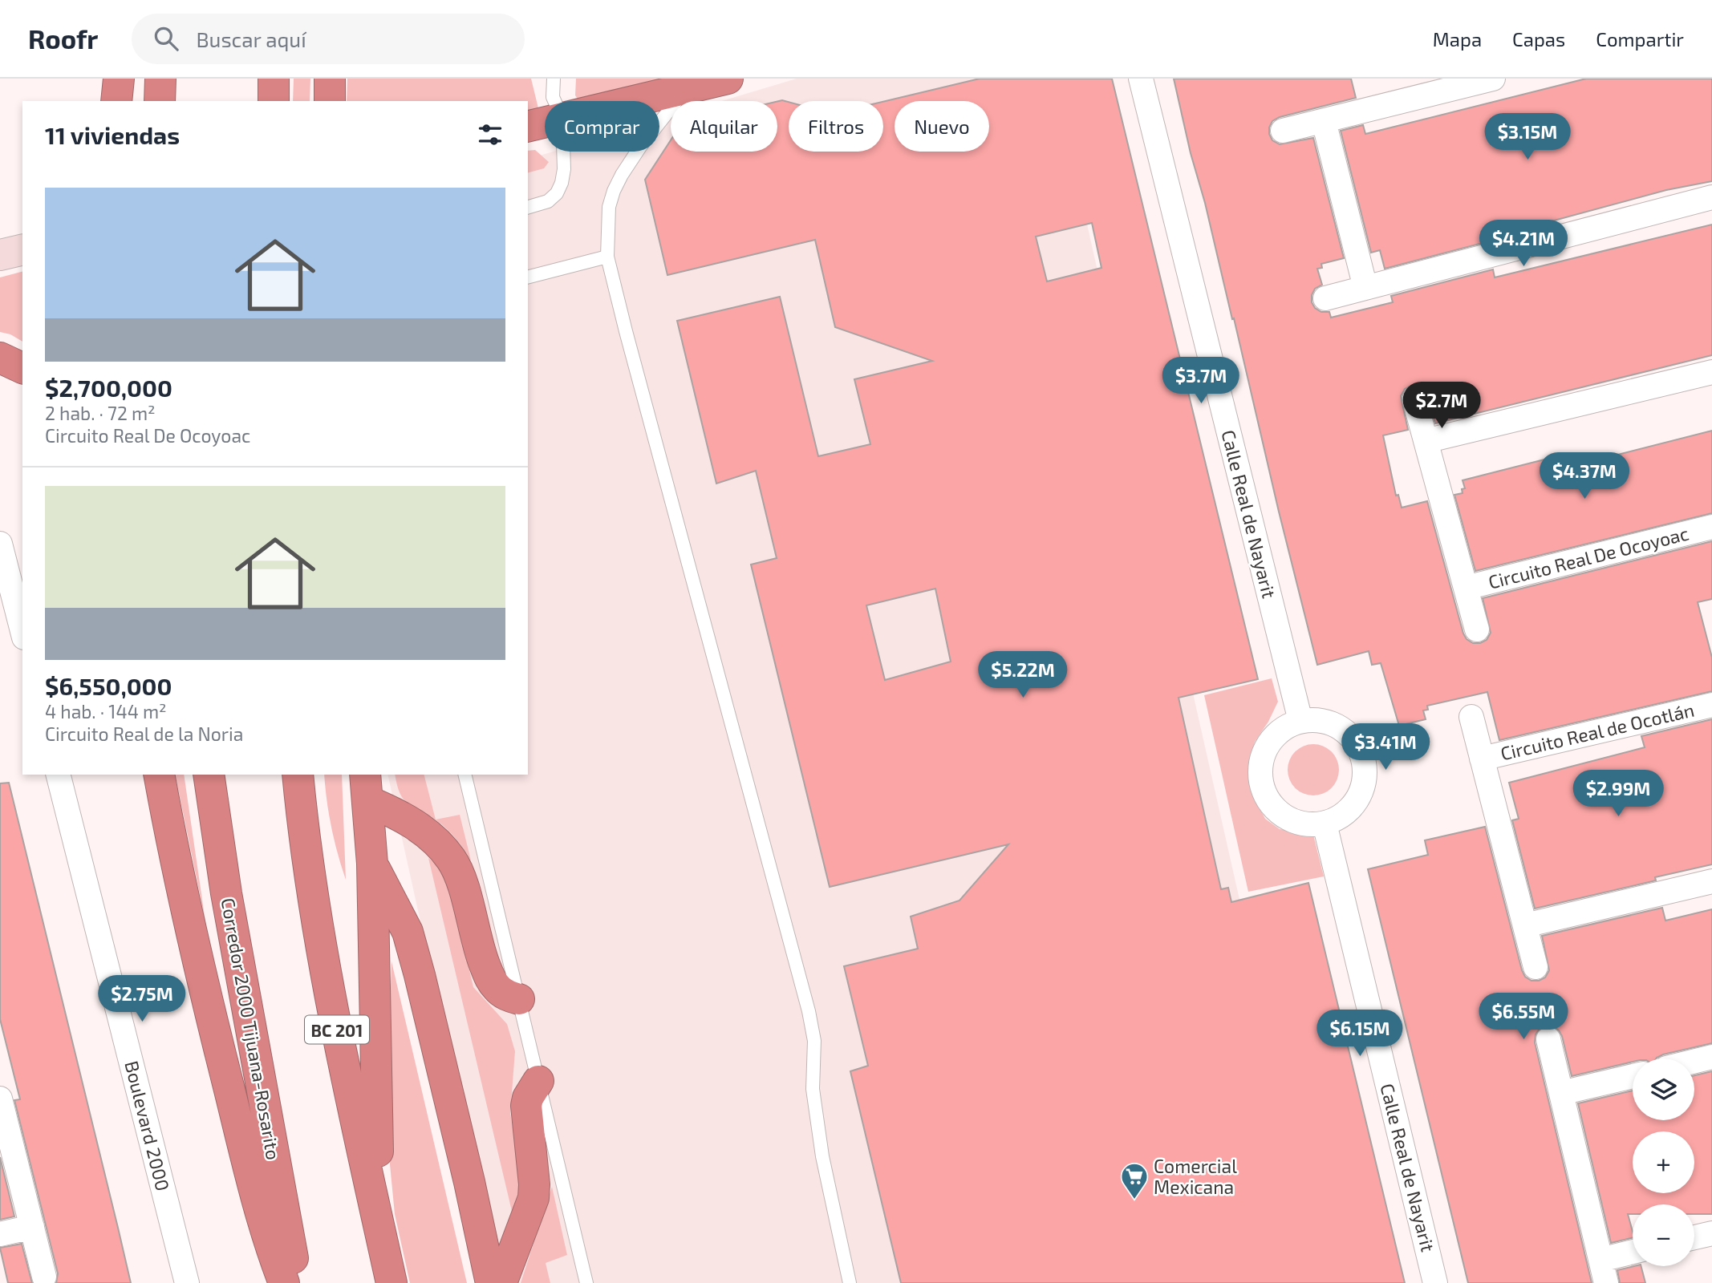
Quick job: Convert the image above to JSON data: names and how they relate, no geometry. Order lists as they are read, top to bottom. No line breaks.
{"streets":{"highway":["Corredor 2000 Tijuana-Rosarito","BC 201"],"street":["Calle Real de Nayarit","Circuito Real De Ocoyoac","Circuito Real de Ocotlán","Boulevard 2000"]},"places":{"supermarket":["Comercial Mexicana"]},"page":{"header":"Roofr","search":"Buscar aquí","nav":["Mapa","Capas","Compartir"],"chip":["Comprar","Alquilar","Filtros","Nuevo"],"heading":"11 viviendas","price":["$3.15M","$4.21M","$3.7M","$2.7M","$4.37M","$5.22M","$3.41M","$2.99M","$2.75M","$6.55M","$6.15M"],"list":[{"name":"$2,700,000","note":"2 hab. · 72 m² · Circuito Real De Ocoyoac"},{"name":"$6,550,000","note":"4 hab. · 144 m² · Circuito Real de la Noria"}],"map_buttons":["+","−"]}}
